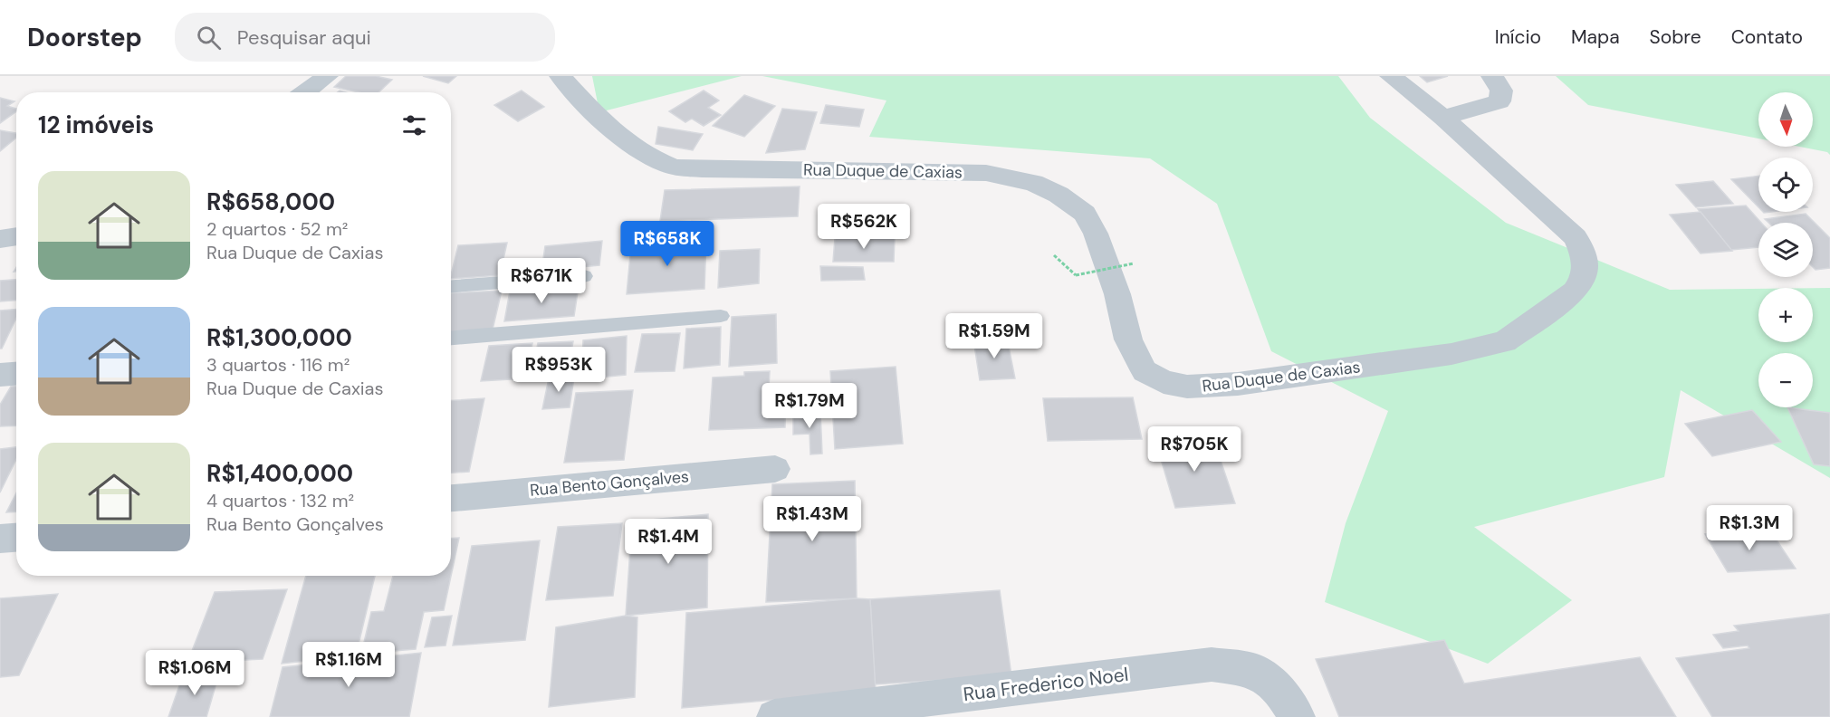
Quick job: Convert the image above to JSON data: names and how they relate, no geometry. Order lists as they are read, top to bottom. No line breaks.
{"streets":{"street":["Rua Duque de Caxias","Rua Bento Gonçalves","Rua Frederico Noel"]},"north":"bottom","page":{"header":"Doorstep","search":"Pesquisar aqui","nav":["Início","Mapa","Sobre","Contato"],"map_buttons":["+","−"],"heading":"12 imóveis","list":[{"name":"R$658,000","note":"2 quartos · 52 m² · Rua Duque de Caxias"},{"name":"R$1,300,000","note":"3 quartos · 116 m² · Rua Duque de Caxias"},{"name":"R$1,400,000","note":"4 quartos · 132 m² · Rua Bento Gonçalves"}],"price":["R$562K","R$658K","R$671K","R$1.59M","R$953K","R$1.79M","R$705K","R$1.43M","R$1.3M","R$1.4M","R$1.16M","R$1.06M"]}}
